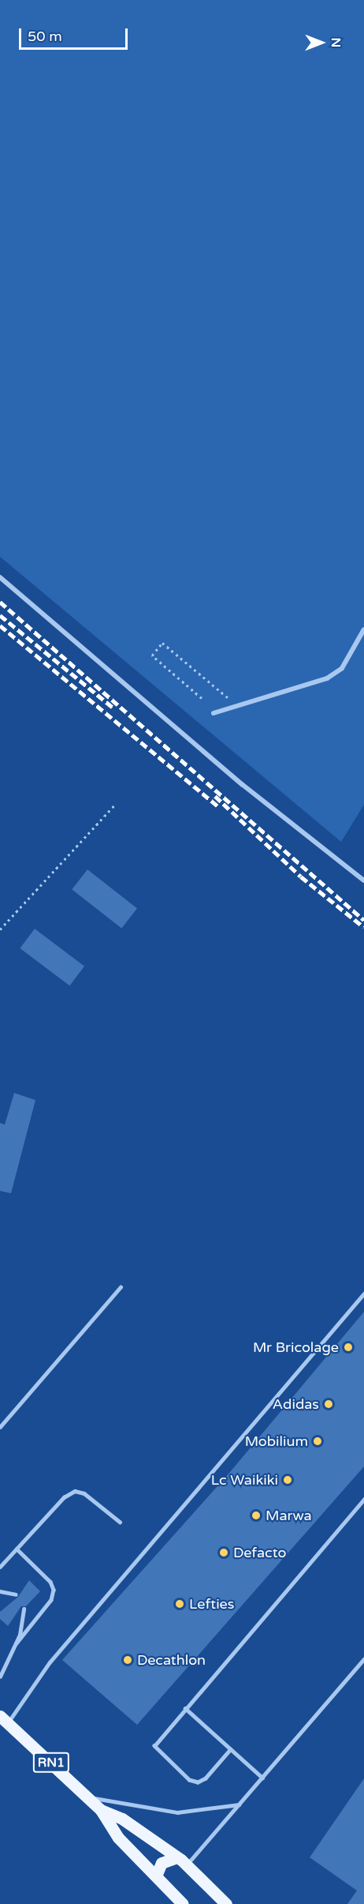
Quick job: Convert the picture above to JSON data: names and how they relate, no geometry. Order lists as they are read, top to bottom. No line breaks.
{"streets":{"main road":["RN1"]},"places":["Mr Bricolage","Adidas","Mobilium","Lc Waikiki","Marwa","Defacto","Lefties","Decathlon"],"scale_bar":"50 m","north":"right"}
